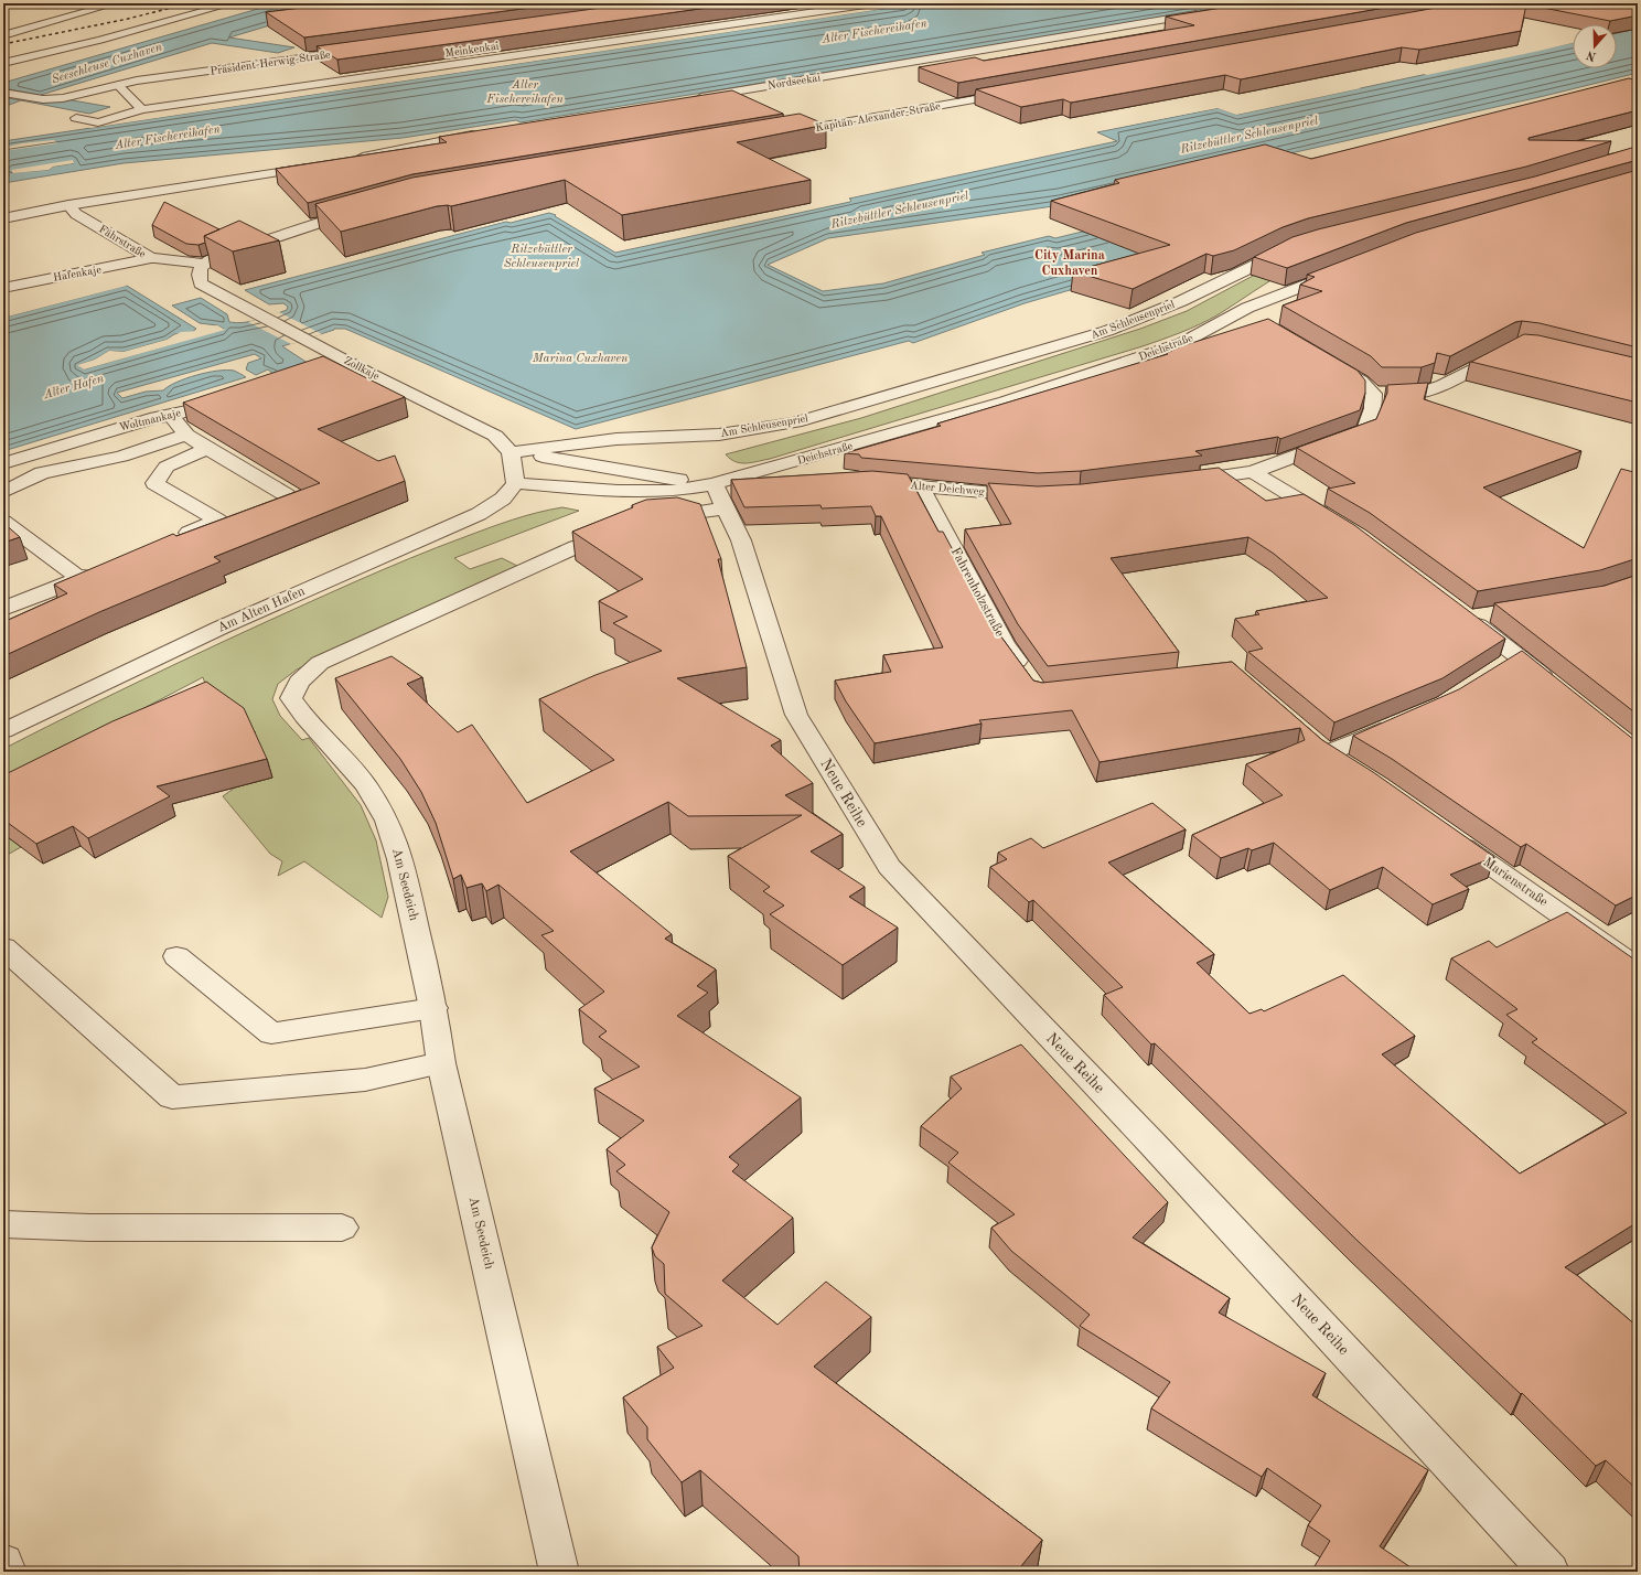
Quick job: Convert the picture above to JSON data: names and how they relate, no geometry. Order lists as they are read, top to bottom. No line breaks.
{"streets":{"street":["Meinkenkai","Präsident-Herwig-Straße","Nordseekai","Kapitän-Alexander-Straße","Fährstraße","Hafenkaje","Am Schleusenpriel","Deichstraße","Zollkaje","Woltmankaje","Alter Deichweg","Fahrenholzstraße","Am Alten Hafen","Neue Reihe","Marienstraße","Am Seedeich"]},"crossings":[["Fährstraße","Hafenkaje"],["Fährstraße","Zollkaje"],["Am Schleusenpriel","Deichstraße"],["Am Schleusenpriel","Zollkaje"],["Deichstraße","Zollkaje"],["Deichstraße","Am Alten Hafen"],["Deichstraße","Neue Reihe"],["Alter Deichweg","Fahrenholzstraße"]],"districts":["City Marina Cuxhaven"],"water":["Alter Fischereihafen","Seeschleuse Cuxhaven","Ritzebüttler Schleusenpriel","Marina Cuxhaven","Alter Hafen"],"north":"bottom"}
